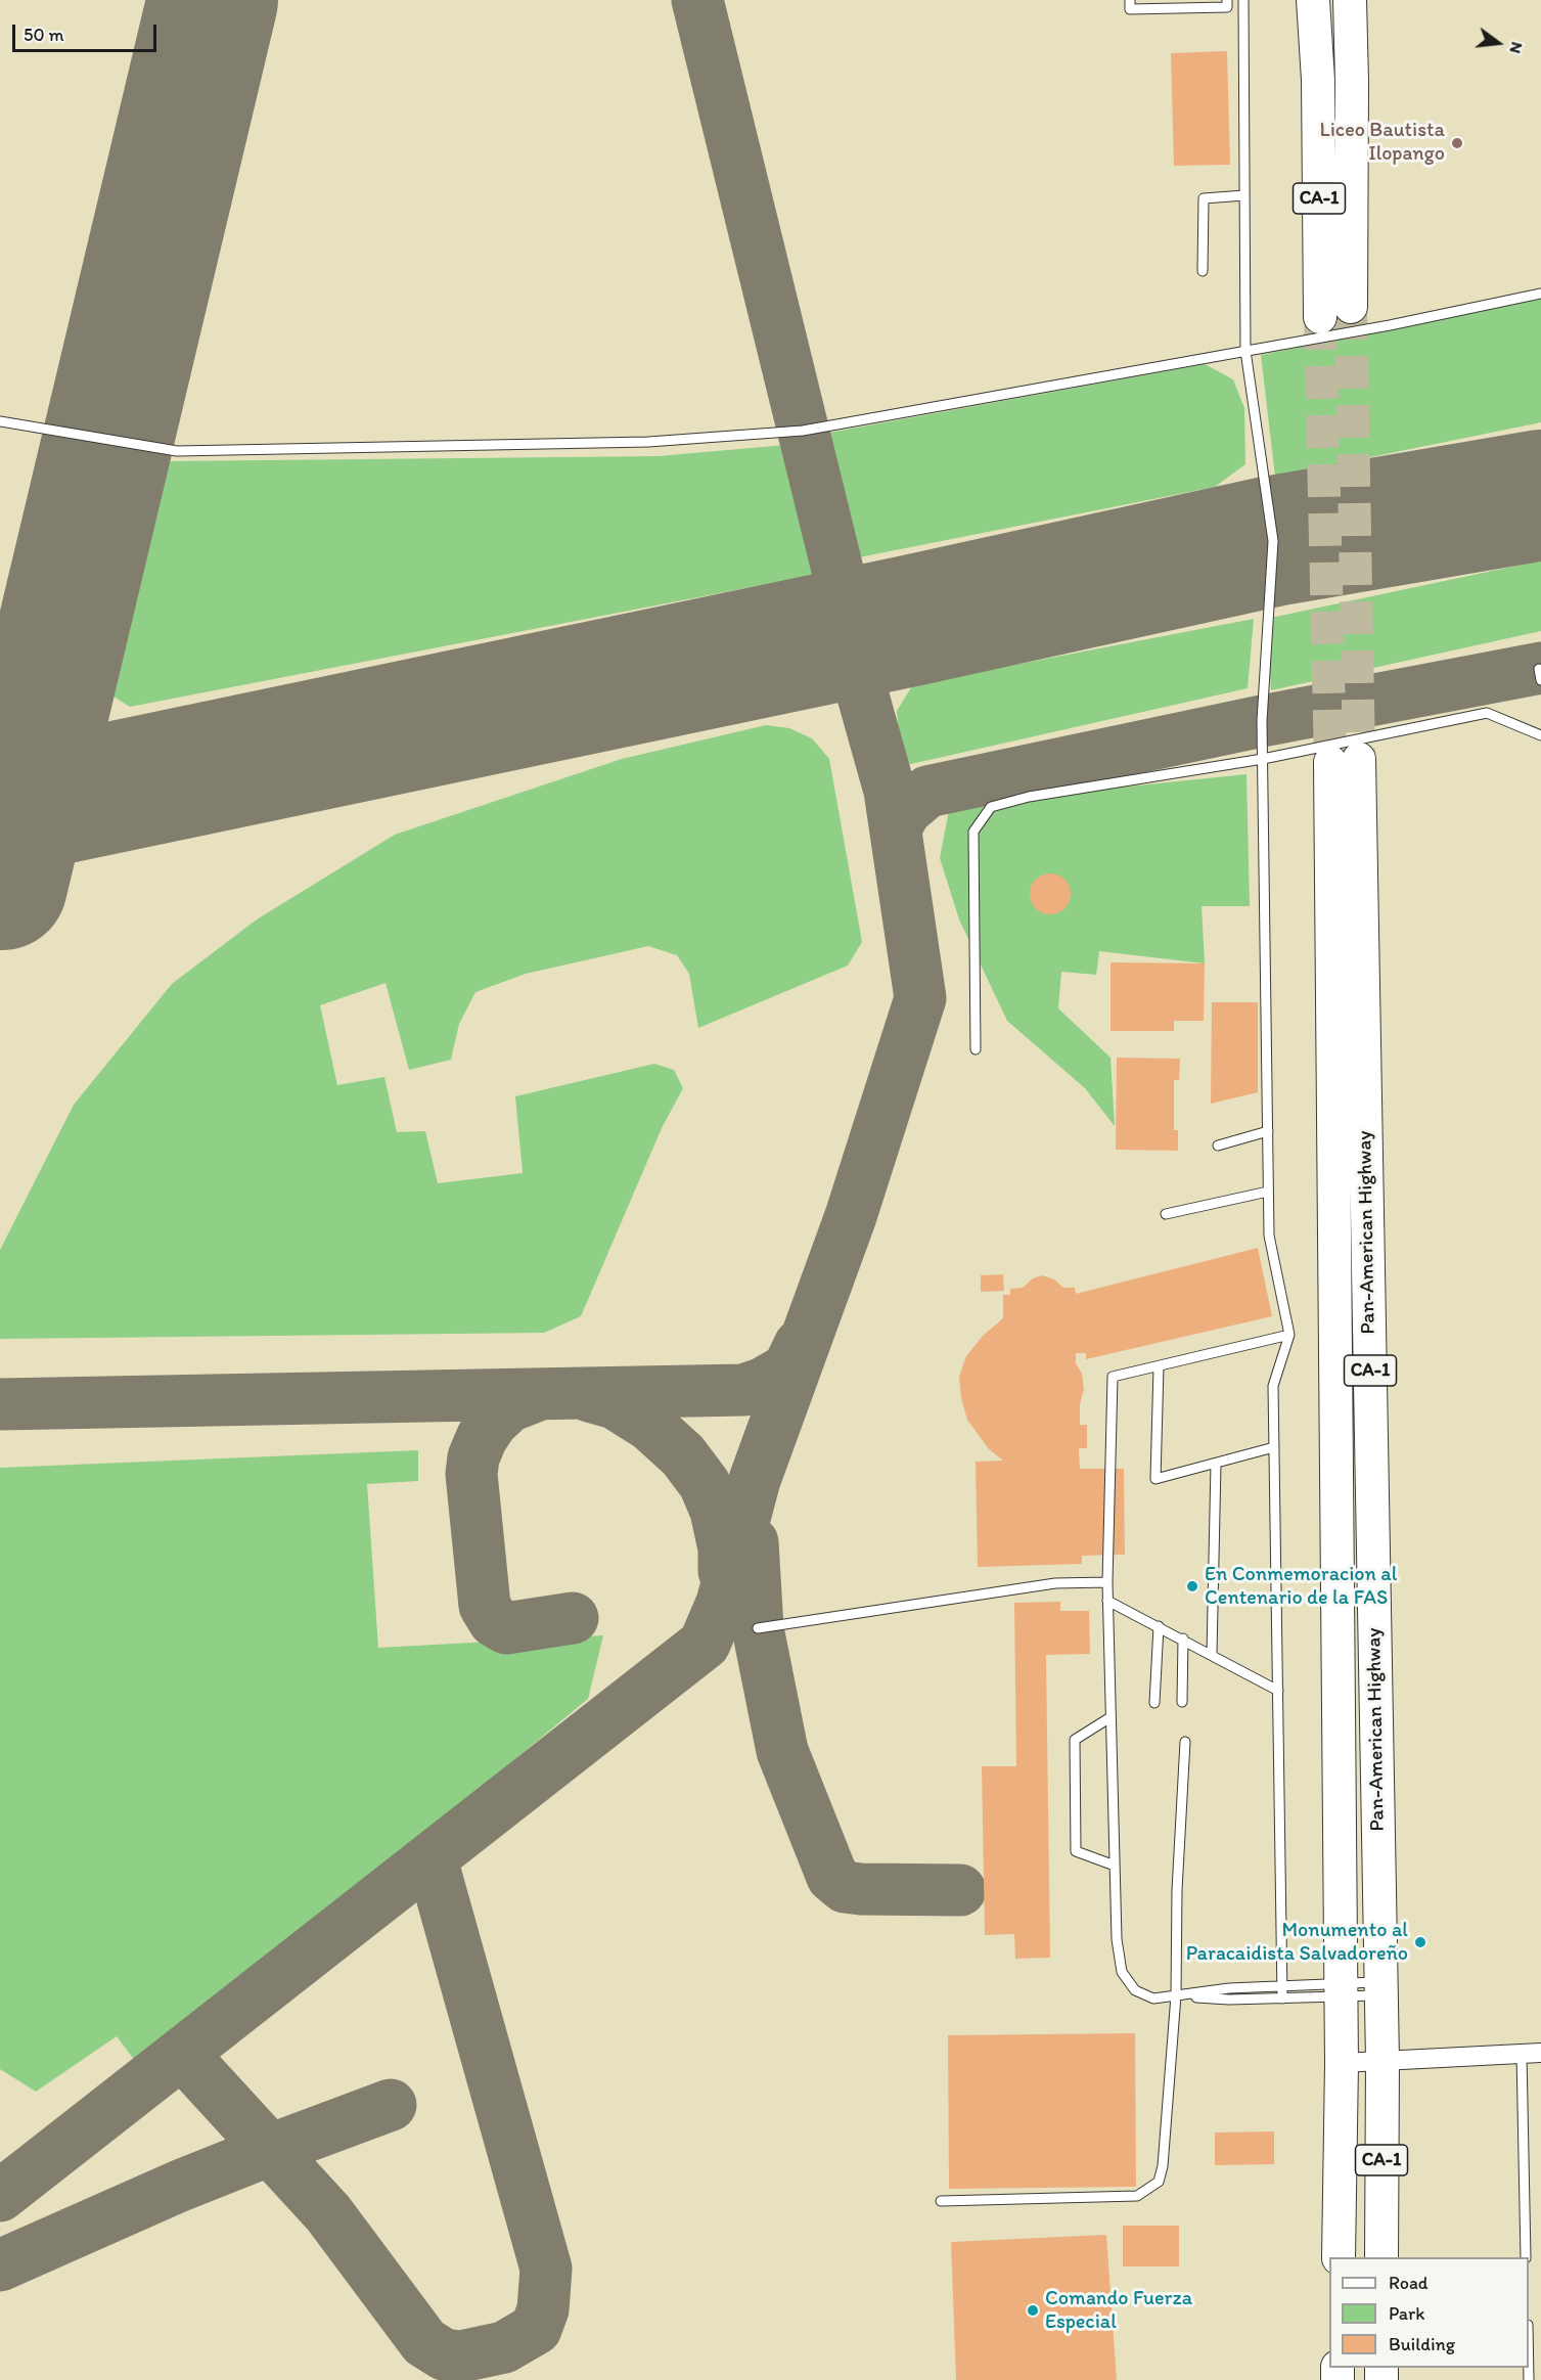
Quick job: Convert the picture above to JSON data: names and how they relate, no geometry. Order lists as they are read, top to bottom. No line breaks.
{"streets":{"highway":["CA-1","Pan-American Highway"]},"places":["Liceo Bautista Ilopango","En Conmemoracion al Centenario de la FAS","Monumento al Paracaidista Salvadoreño","Comando Fuerza Especial"],"legend":["Road","Park","Building"],"scale_bar":"50 m","north":"right"}
